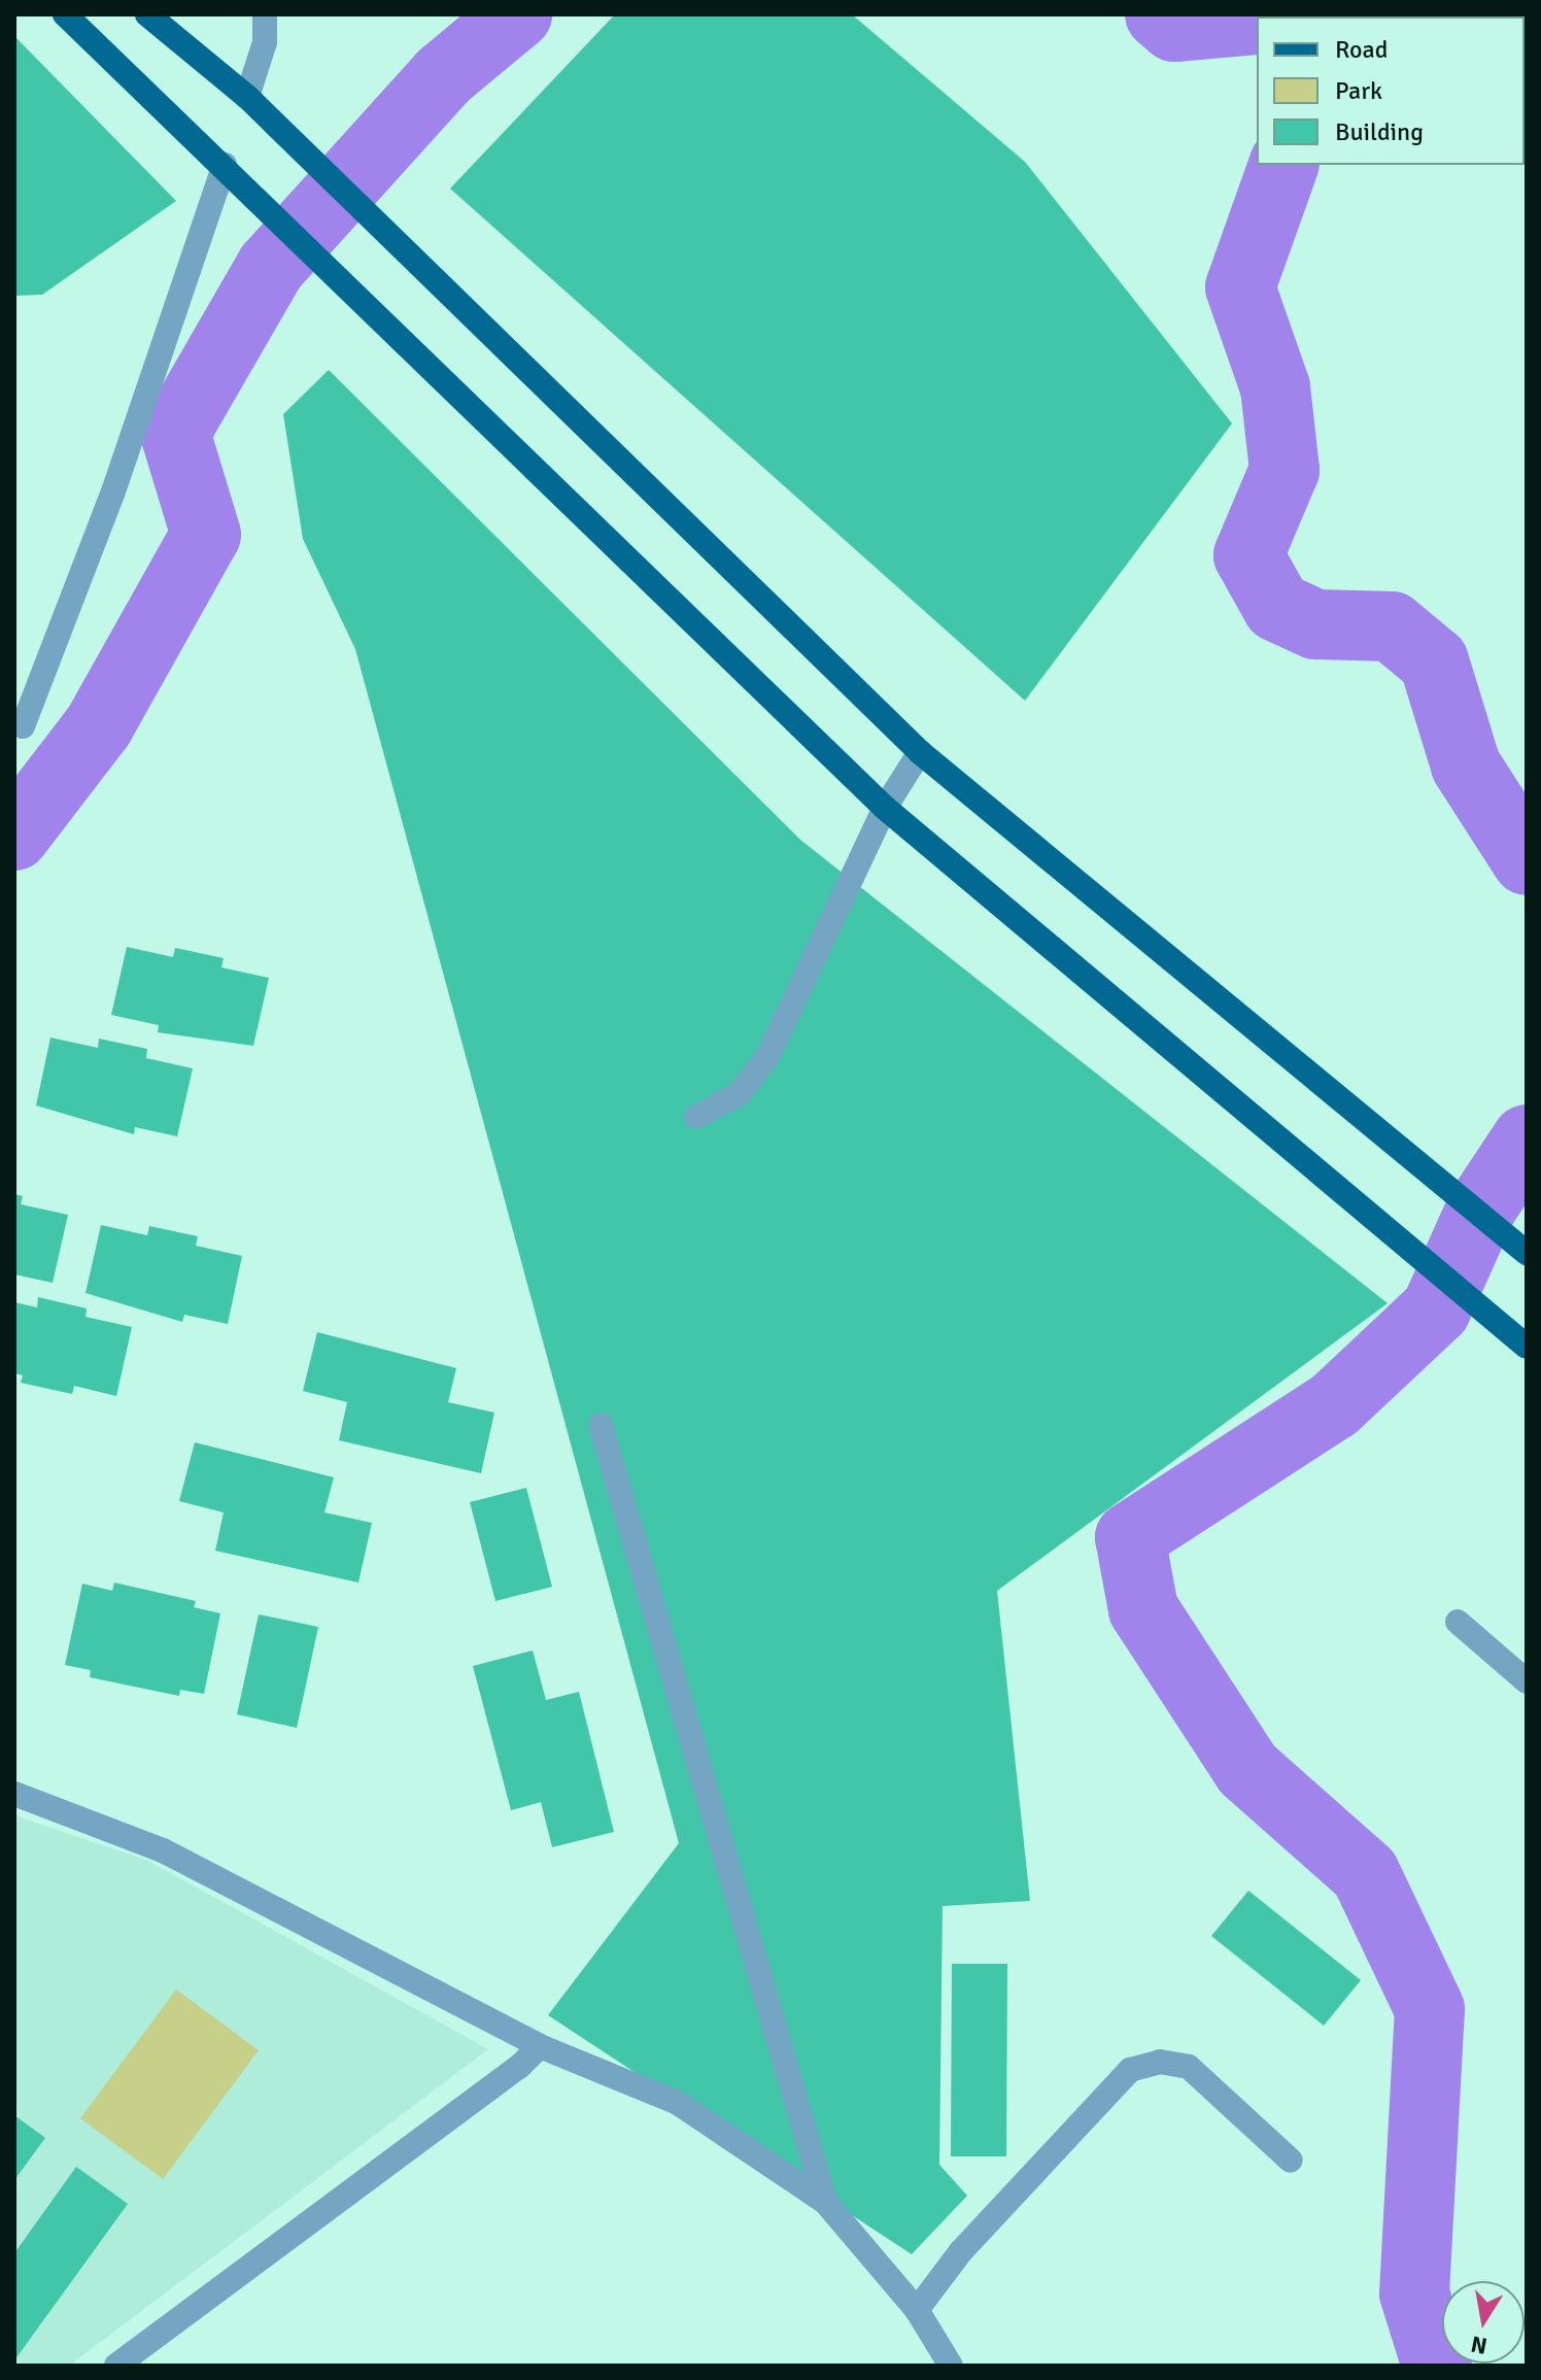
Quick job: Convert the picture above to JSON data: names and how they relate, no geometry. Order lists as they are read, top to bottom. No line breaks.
{"legend":["Road","Park","Building"],"north":"bottom"}
